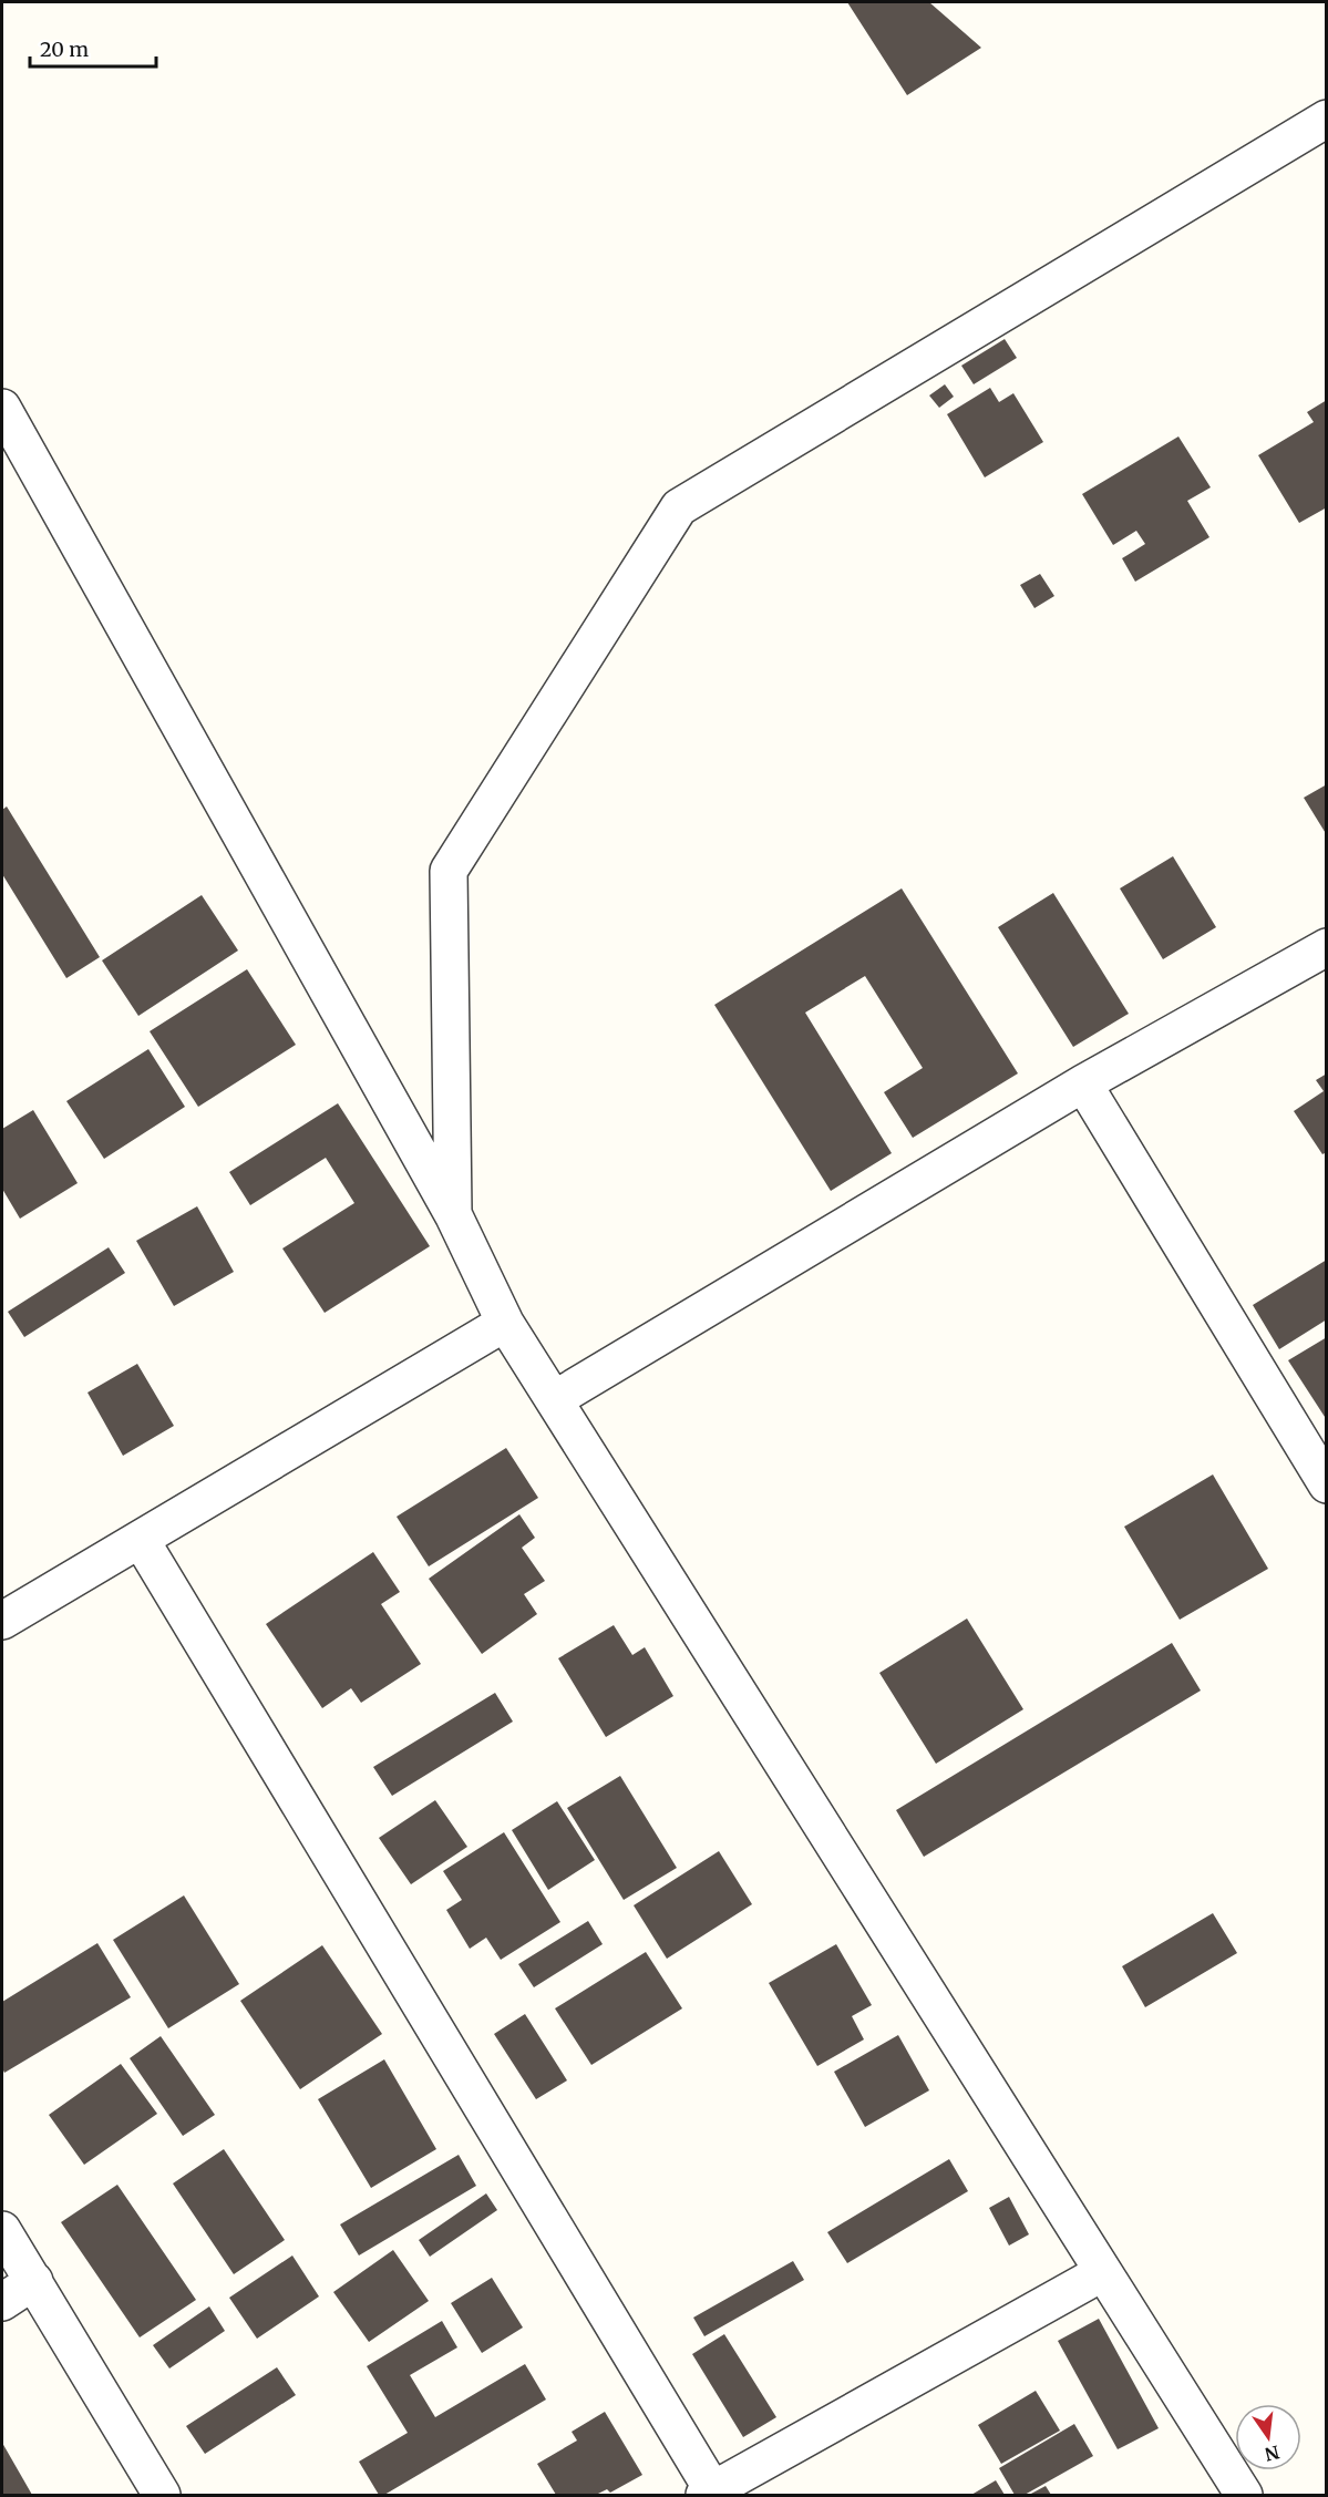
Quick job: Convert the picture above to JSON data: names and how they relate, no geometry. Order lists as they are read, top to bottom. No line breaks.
{"scale_bar":"20 m","north":"bottom"}
